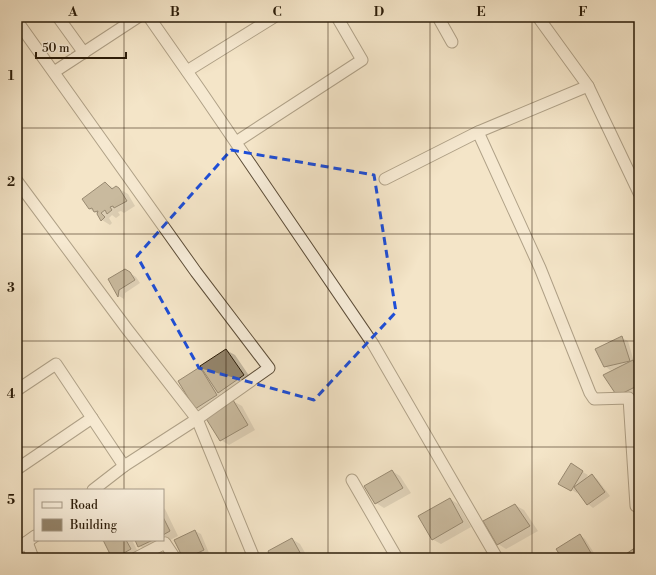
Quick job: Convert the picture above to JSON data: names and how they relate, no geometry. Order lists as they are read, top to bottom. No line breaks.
{"legend":["Road","Building"],"scale_bar":"50 m","grid":{"columns":["A","B","C","D","E","F"],"rows":["1","2","3","4","5"]}}
